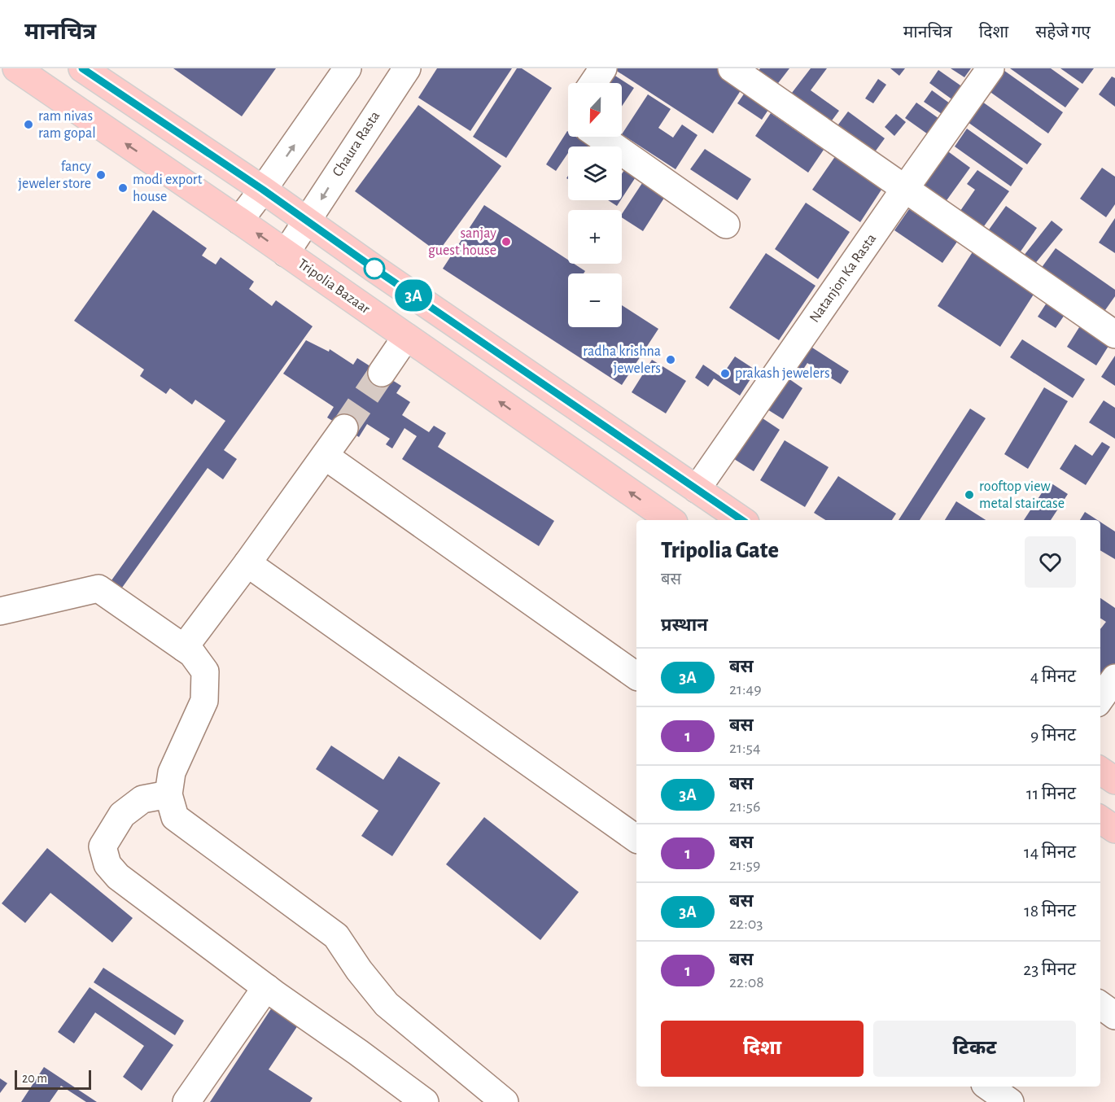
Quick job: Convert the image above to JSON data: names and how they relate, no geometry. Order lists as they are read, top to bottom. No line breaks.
{"streets":{"main road":["Tripolia Bazaar"],"street":["Chaura Rasta","Natanjon Ka Rasta"]},"crossings":[["Chaura Rasta","Tripolia Bazaar"]],"places":["ram nivas ram gopal","fancy jeweler store","modi export house","sanjay guest house","radha krishna jewelers","prakash jewelers","rooftop view metal staircase"],"lines":["bus line 3A"],"scale_bar":"20 m","north":"bottom","page":{"header":"मानचित्र","nav":["मानचित्र","दिशा","सहेजे गए"],"on_map":"3A","map_buttons":["+","−"],"heading":[["Tripolia Gate","बस"],"प्रस्थान"],"list":[{"mark":"3A","name":"बस","note":"21:49","value":"4 मिनट"},{"mark":"1","name":"बस","note":"21:54","value":"9 मिनट"},{"mark":"3A","name":"बस","note":"21:56","value":"11 मिनट"},{"mark":"1","name":"बस","note":"21:59","value":"14 मिनट"},{"mark":"3A","name":"बस","note":"22:03","value":"18 मिनट"},{"mark":"1","name":"बस","note":"22:08","value":"23 मिनट"}],"buttons":["दिशा","टिकट"],"scale":"20 m"}}
